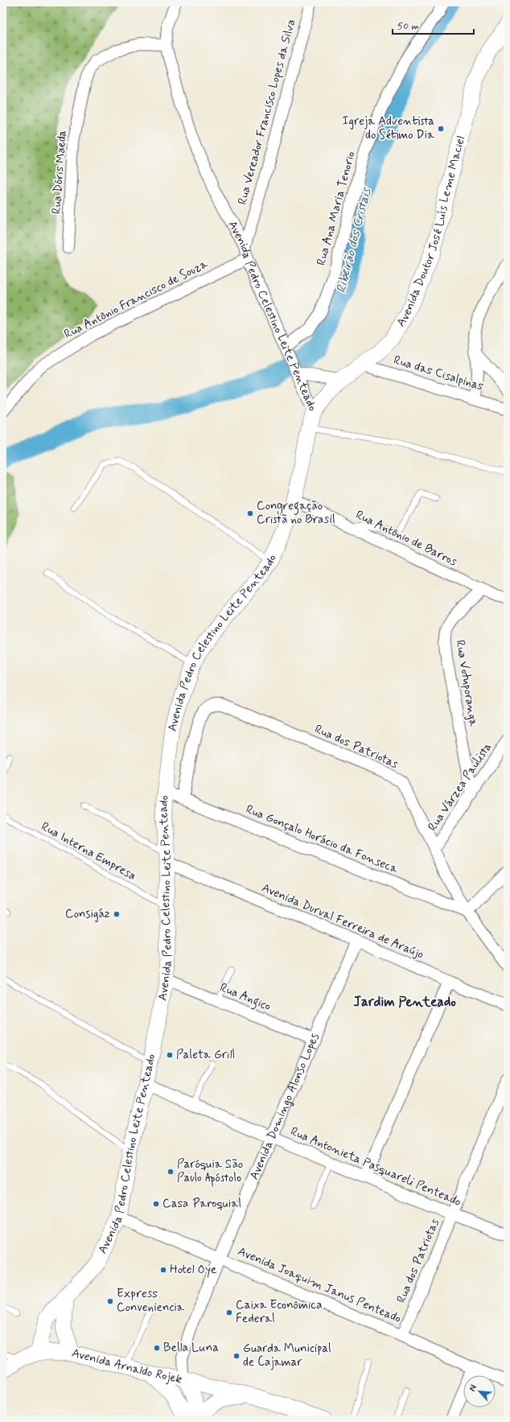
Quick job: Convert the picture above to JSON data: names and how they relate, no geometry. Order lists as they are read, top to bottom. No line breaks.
{"streets":{"street":["Rua Vereador Francisco Lopes da Silva","Rua Dóris Maeda","Rua Ana Maria Tenorio","Avenida Doutor José Luís Leme Maciel","Rua Antônio Francisco de Souza","Avenida Pedro Celestino Leite Penteado","Rua das Cisalpinas","Rua Antônio de Barros","Rua Votuporanga","Rua dos Patriotas","Rua Várzea Paulista","Rua Gonçalo Horácio da Fonseca","Avenida Durval Ferreira de Araújo","Rua Angico","Avenida Domingo Alonso Lopes","Rua Antonieta Pasquareli Penteado","Avenida Joaquim Janus Penteado","Avenida Arnaldo Rojek"],"lane":["Rua Interna Empresa"]},"crossings":[["Rua Vereador Francisco Lopes da Silva","Avenida Pedro Celestino Leite Penteado"],["Rua Dóris Maeda","Avenida Pedro Celestino Leite Penteado"],["Rua Ana Maria Tenorio","Avenida Pedro Celestino Leite Penteado"],["Avenida Doutor José Luís Leme Maciel","Avenida Pedro Celestino Leite Penteado"],["Avenida Doutor José Luís Leme Maciel","Rua das Cisalpinas"],["Rua Antônio Francisco de Souza","Avenida Pedro Celestino Leite Penteado"],["Avenida Pedro Celestino Leite Penteado","Rua Antônio de Barros"],["Avenida Pedro Celestino Leite Penteado","Rua Gonçalo Horácio da Fonseca"],["Avenida Pedro Celestino Leite Penteado","Rua Interna Empresa"],["Avenida Pedro Celestino Leite Penteado","Avenida Durval Ferreira de Araújo"],["Avenida Pedro Celestino Leite Penteado","Rua Angico"],["Avenida Pedro Celestino Leite Penteado","Rua Antonieta Pasquareli Penteado"],["Avenida Pedro Celestino Leite Penteado","Avenida Joaquim Janus Penteado"],["Avenida Pedro Celestino Leite Penteado","Avenida Arnaldo Rojek"],["Rua Antônio de Barros","Rua Votuporanga"],["Rua Votuporanga","Rua Várzea Paulista"],["Rua dos Patriotas","Rua Várzea Paulista"],["Rua dos Patriotas","Rua Gonçalo Horácio da Fonseca"],["Rua dos Patriotas","Rua Antonieta Pasquareli Penteado"],["Rua dos Patriotas","Avenida Joaquim Janus Penteado"],["Avenida Durval Ferreira de Araújo","Avenida Domingo Alonso Lopes"],["Rua Angico","Avenida Domingo Alonso Lopes"],["Avenida Domingo Alonso Lopes","Rua Antonieta Pasquareli Penteado"],["Avenida Domingo Alonso Lopes","Avenida Joaquim Janus Penteado"],["Avenida Domingo Alonso Lopes","Avenida Arnaldo Rojek"]],"districts":["Jardim Penteado"],"water":["Ribeirão dos Cristais"],"places":["Igreja Adventista do Sétimo Dia","Congregação Cristã no Brasil","Consigáz","Paleta Grill","Paróquia São Paulo Apóstolo","Casa Paroquial","Hotel Oye","Express Conveniencia","Caixa Econômica Federal","Bella Luna","Guarda Municipal de Cajamar"],"scale_bar":"50 m","north":"top left"}
